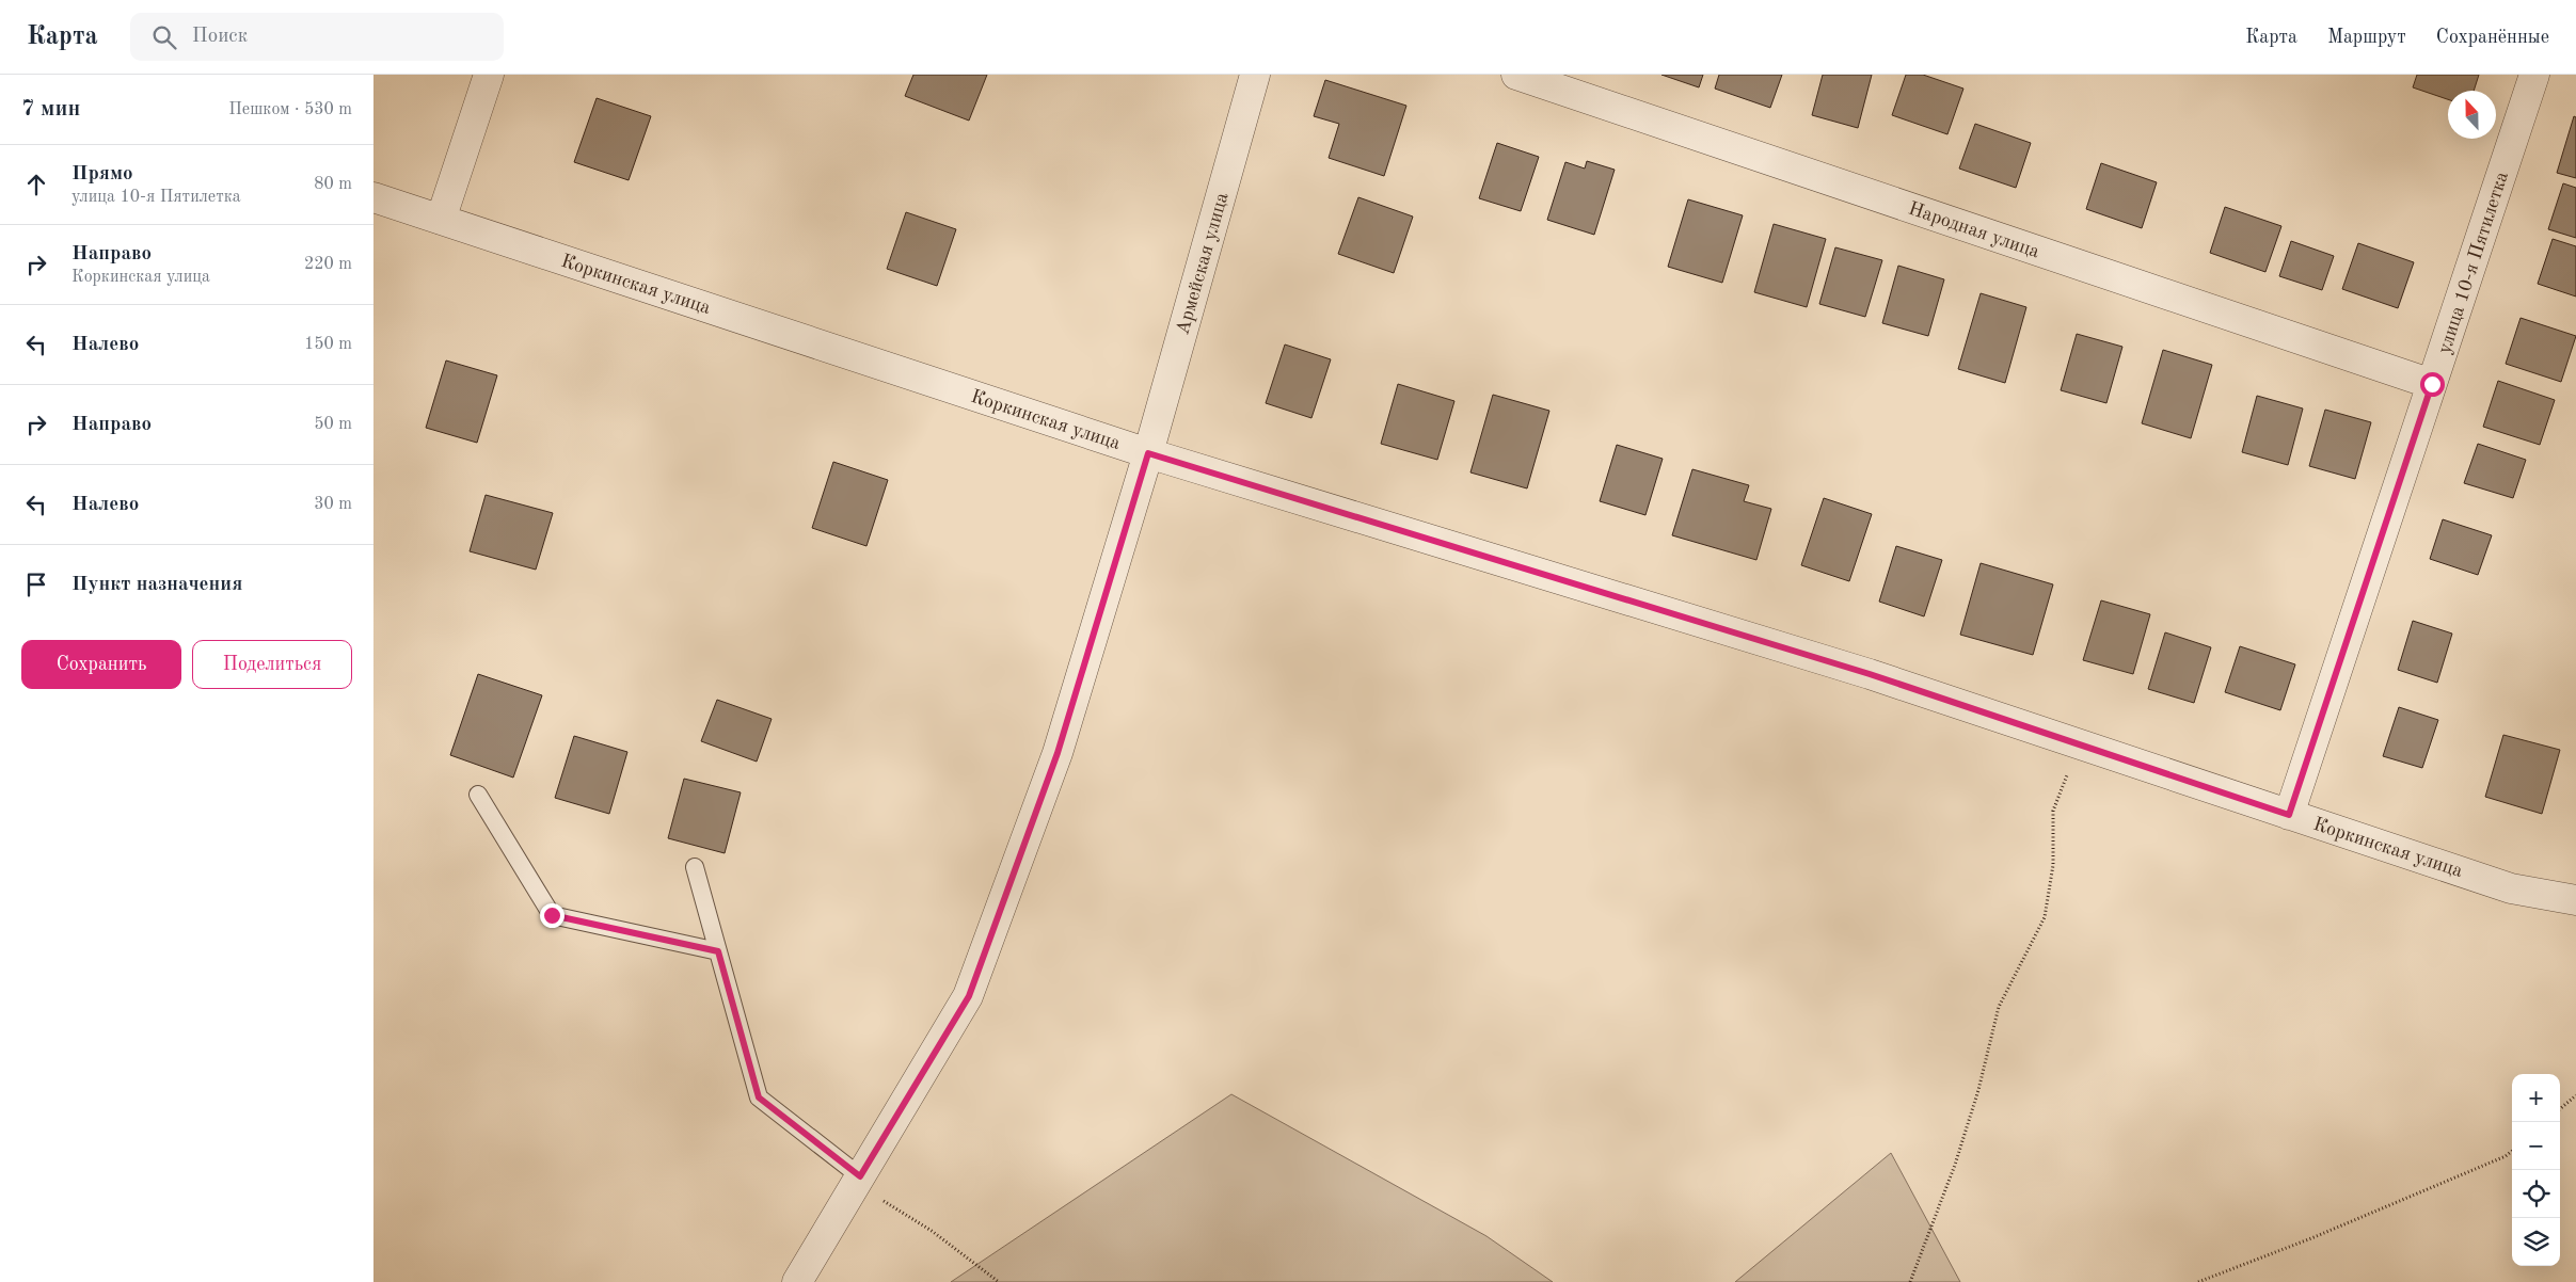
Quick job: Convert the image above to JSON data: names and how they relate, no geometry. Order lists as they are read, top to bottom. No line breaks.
{"streets":{"street":["Народная улица","улица 10-я Пятилетка","Армейская улица","Коркинская улица"]},"crossings":[["Народная улица","улица 10-я Пятилетка"],["улица 10-я Пятилетка","Коркинская улица"],["Армейская улица","Коркинская улица"]],"north":"top","page":{"header":"Карта","search":"Поиск","nav":["Карта","Маршрут","Сохранённые"],"heading":["7 мин","Пешком · 530 m"],"list":[["Прямо","улица 10-я Пятилетка","80 m"],["Направо","Коркинская улица","220 m"],["Налево","150 m"],["Направо","50 m"],["Налево","30 m"],"Пункт назначения"],"buttons":["Сохранить","Поделиться"],"map_buttons":["+","−"]}}
